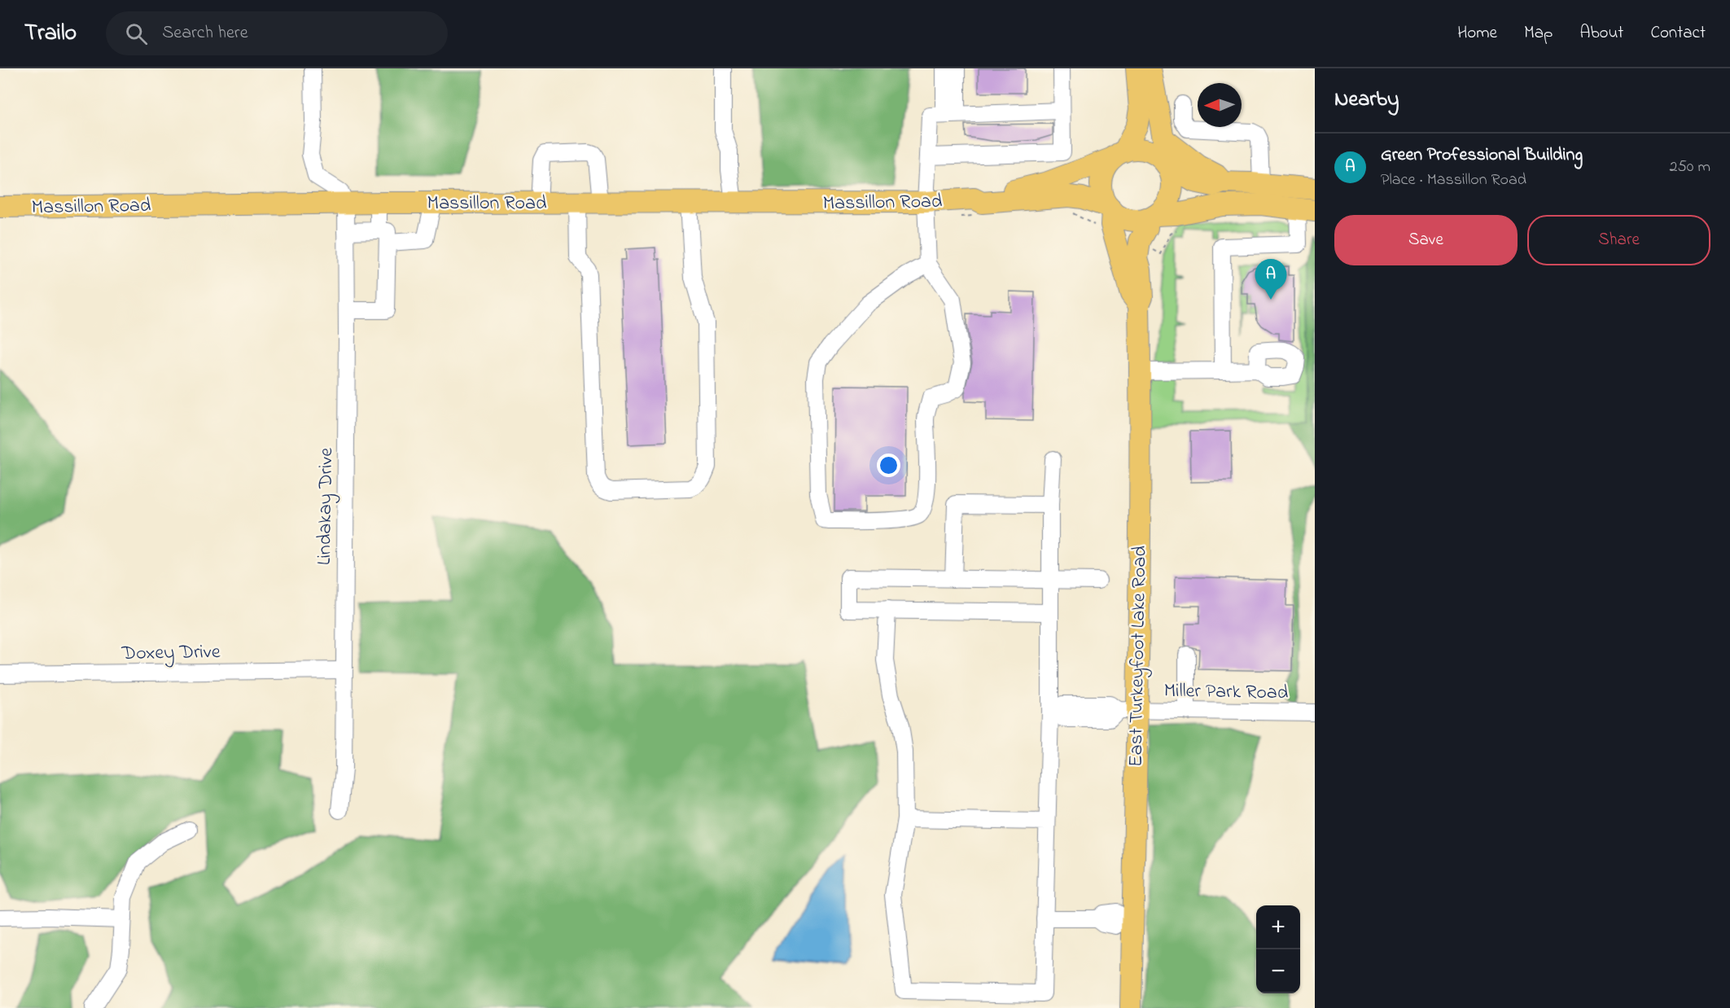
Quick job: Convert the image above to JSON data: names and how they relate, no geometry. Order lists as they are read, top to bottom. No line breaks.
{"streets":{"main road":["Massillon Road","East Turkeyfoot Lake Road"],"street":["Lindakay Drive","Doxey Drive","Miller Park Road"]},"crossings":[["Massillon Road","Lindakay Drive"],["Massillon Road","East Turkeyfoot Lake Road"],["Lindakay Drive","Doxey Drive"],["East Turkeyfoot Lake Road","Miller Park Road"]],"north":"left","page":{"header":"Trailo","search":"Search here","nav":["Home","Map","About","Contact"],"heading":"Nearby","list":[{"mark":"A","name":"Green Professional Building","note":"Place · Massillon Road","value":"250 m"}],"buttons":["Save","Share"],"pins":"A","map_buttons":["+","−"]}}
